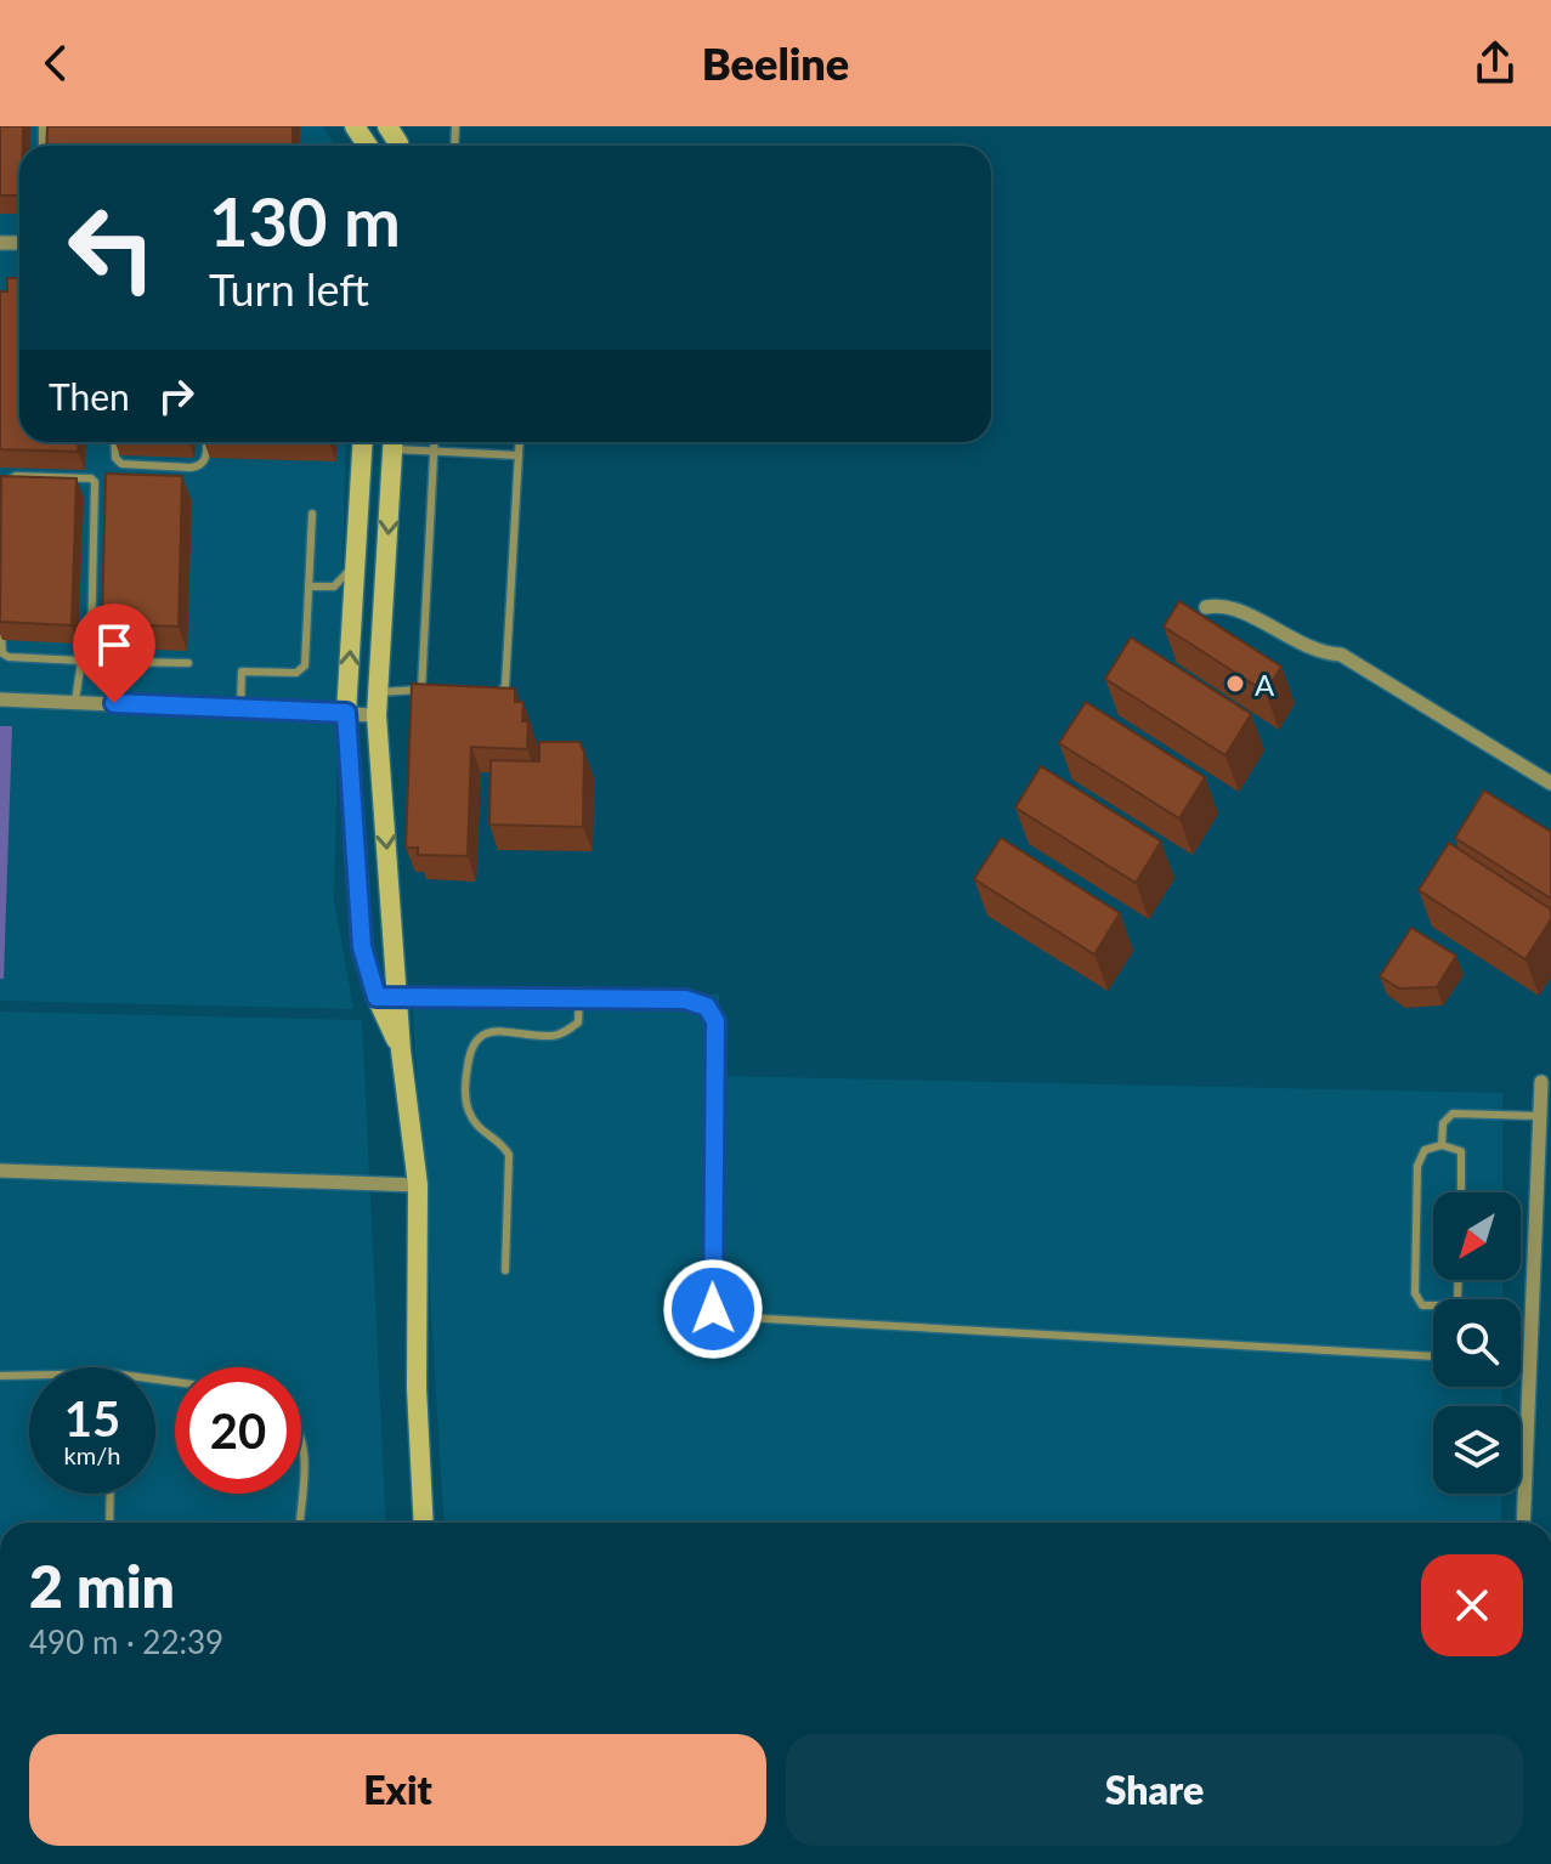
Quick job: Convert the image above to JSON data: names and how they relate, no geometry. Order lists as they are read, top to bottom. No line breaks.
{"places":["A"],"north":"bottom left","page":{"header":"Beeline","turn":["130 m","Turn left"],"then":"Then","speed":"15 km/h","limit":"20","heading":["2 min","490 m · 22:39"],"buttons":["Exit","Share"]}}
